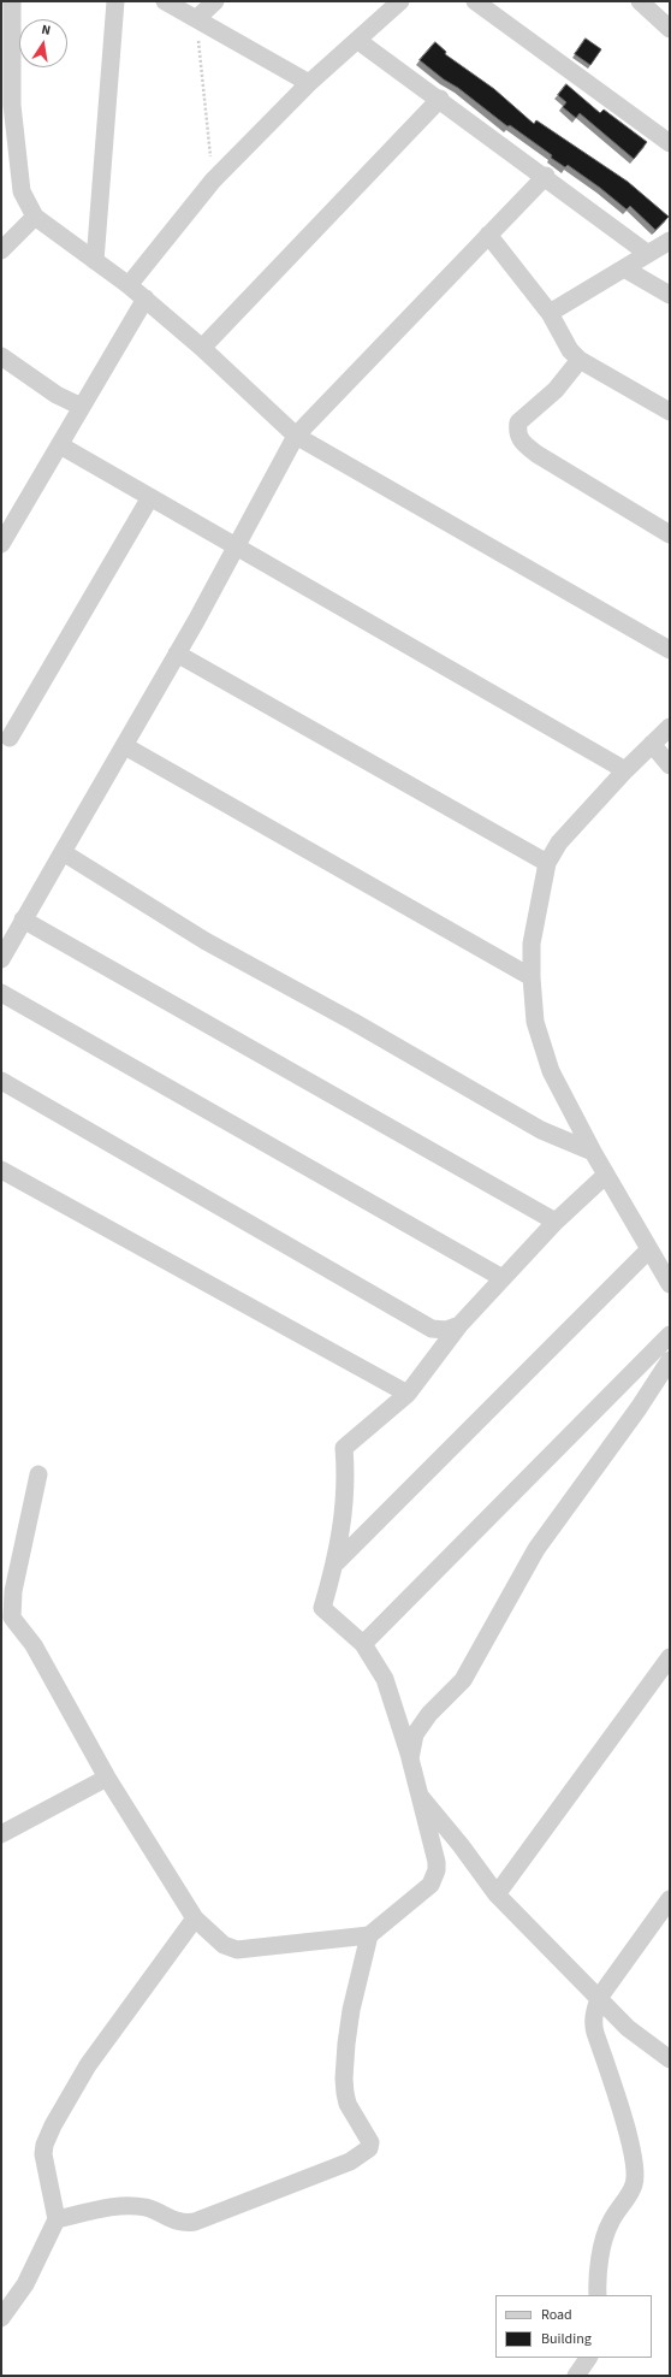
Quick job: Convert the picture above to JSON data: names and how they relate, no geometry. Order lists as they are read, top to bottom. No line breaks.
{"legend":["Road","Building"],"north":"top"}
